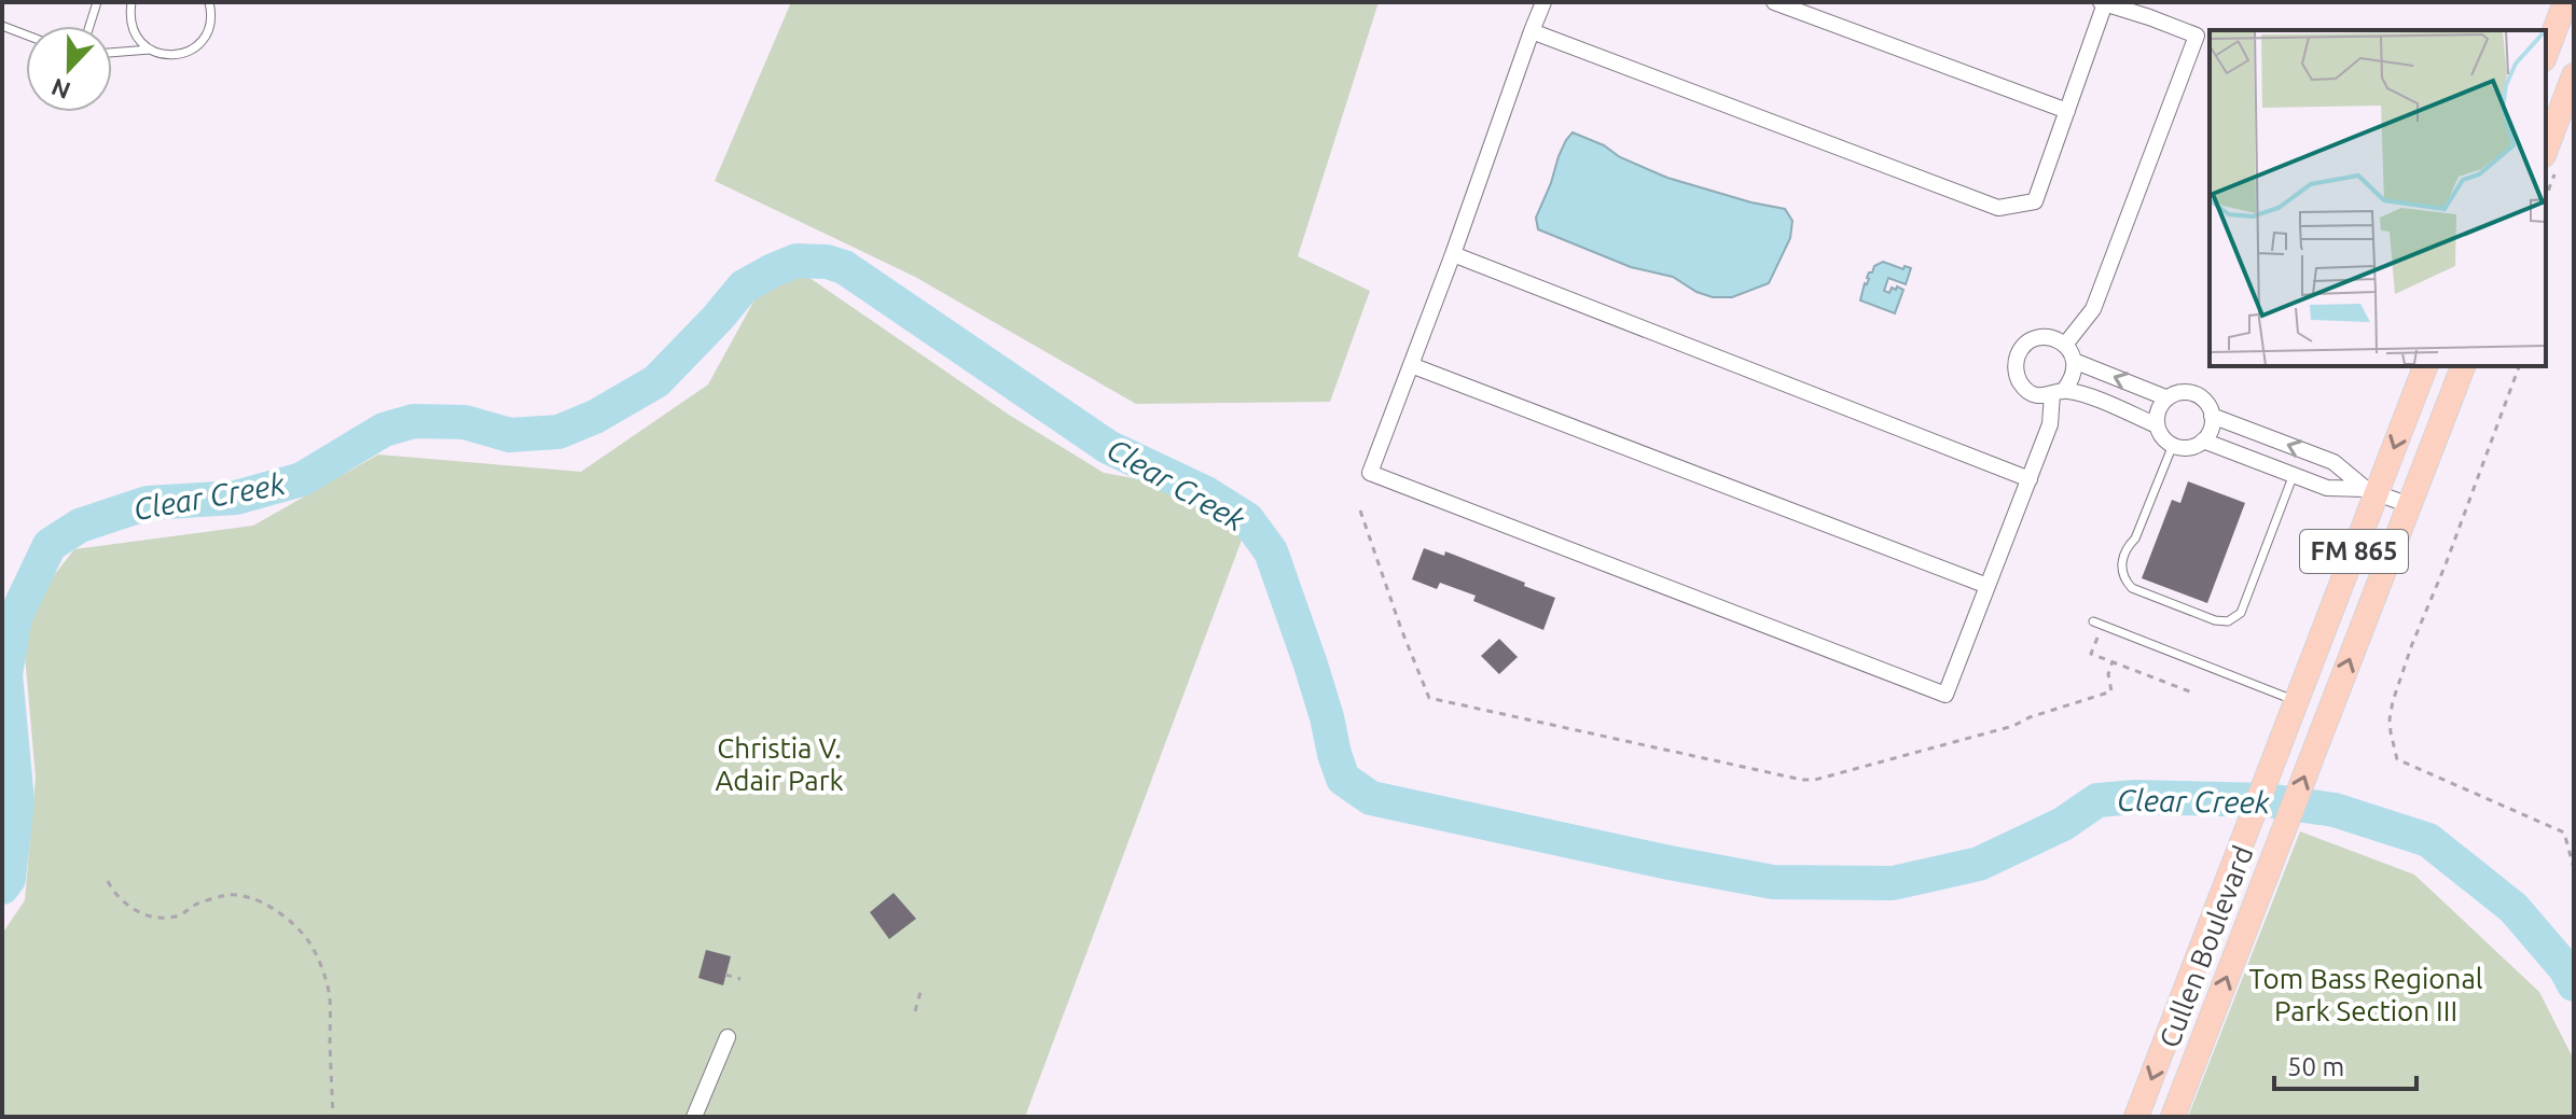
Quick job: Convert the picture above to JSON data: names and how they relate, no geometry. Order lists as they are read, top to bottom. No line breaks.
{"streets":{"main road":["FM 865","Cullen Boulevard"]},"water":["Clear Creek"],"parks":["Christia V. Adair Park","Tom Bass Regional Park Section III"],"scale_bar":"50 m","north":"bottom"}
